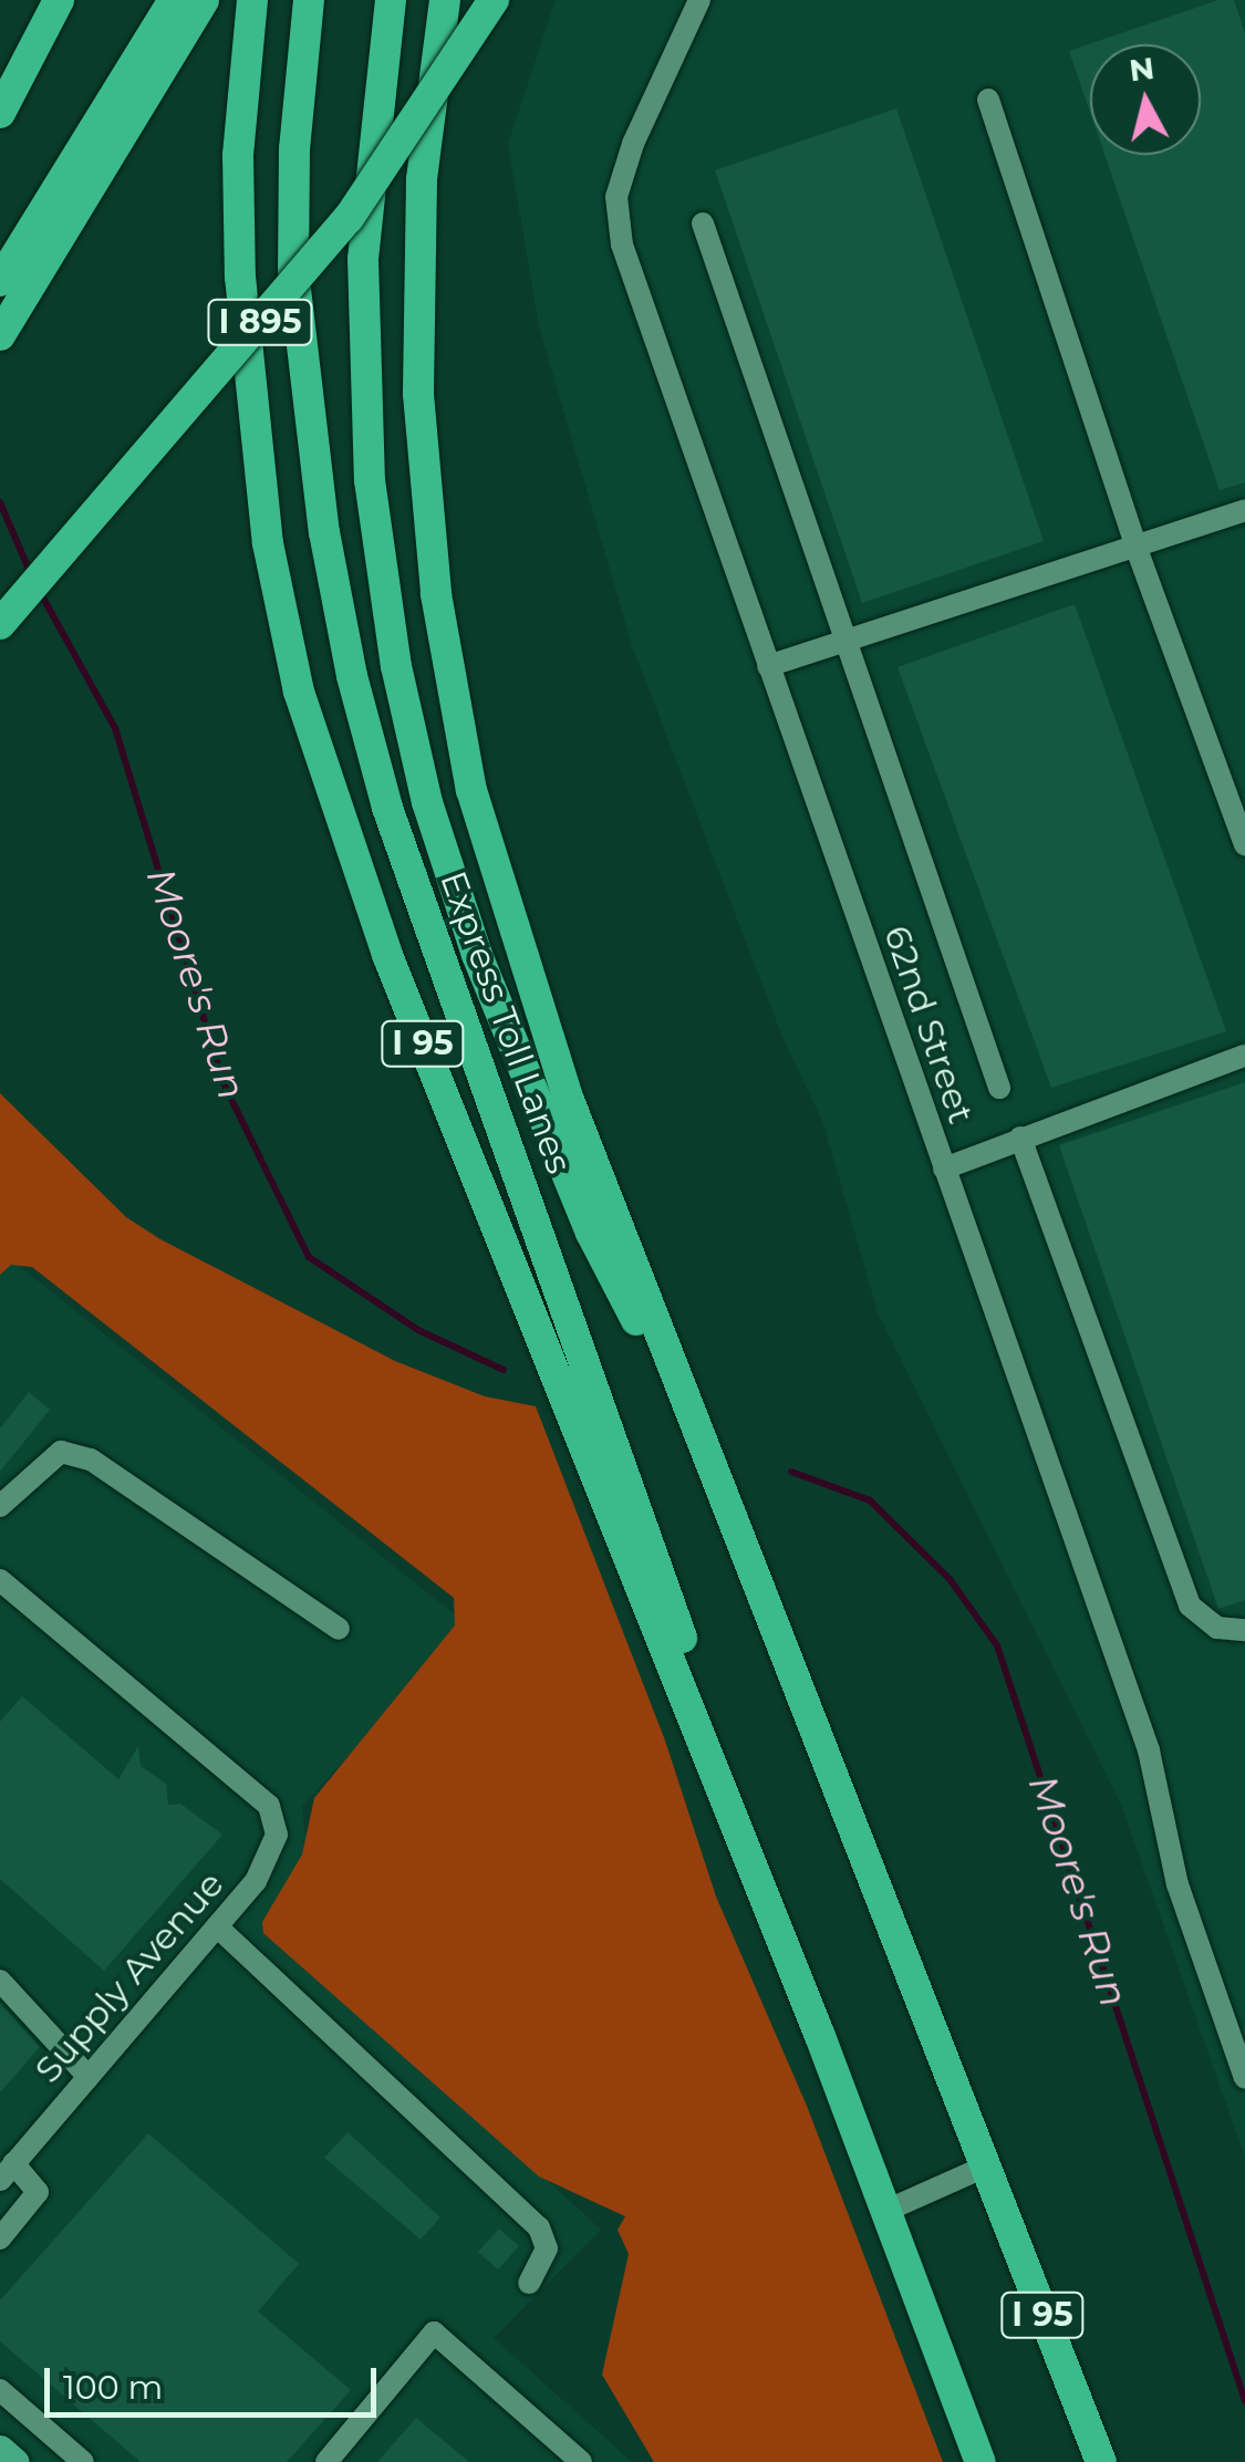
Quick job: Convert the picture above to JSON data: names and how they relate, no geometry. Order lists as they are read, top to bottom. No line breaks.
{"streets":{"highway":["I 895","Express Toll Lanes","I 95"],"street":["62nd Street","Supply Avenue"]},"crossings":[["Express Toll Lanes","I 95"]],"water":["Moore's Run"],"scale_bar":"100 m","north":"top"}
